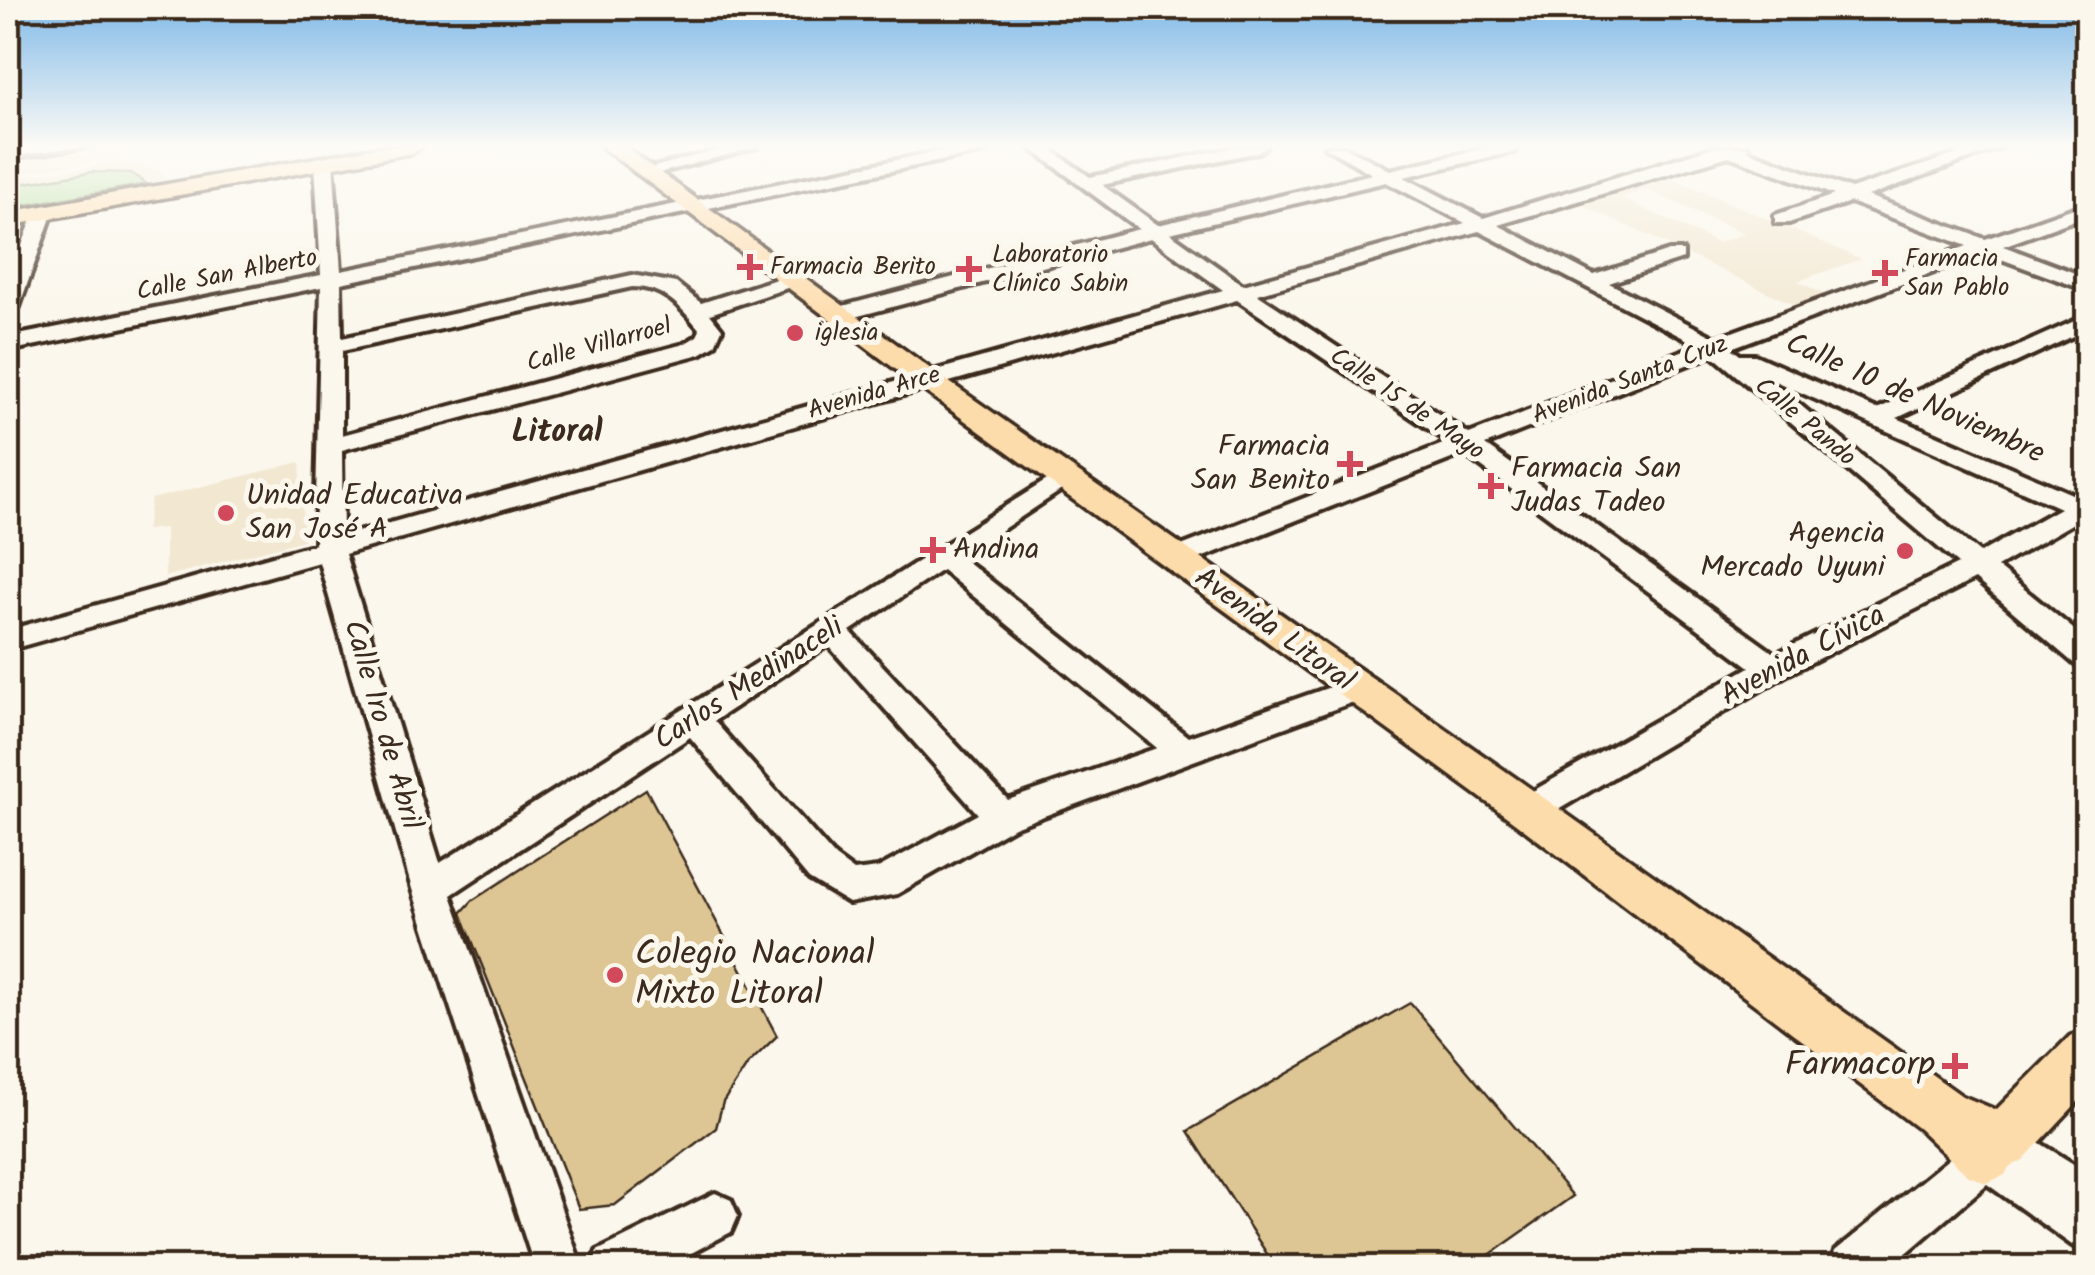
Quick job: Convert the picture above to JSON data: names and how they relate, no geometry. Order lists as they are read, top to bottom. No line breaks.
{"streets":{"main road":["Avenida Litoral"],"street":["Calle San Alberto","Calle Villarroel","Avenida Santa Cruz","Avenida Arce","Calle 10 de Noviembre","Calle 15 de Mayo","Calle Pando","Avenida Cívica","Carlos Medinaceli","Calle 1ro de Abril"]},"crossings":[["Calle San Alberto","Avenida Litoral"],["Calle San Alberto","Calle 1ro de Abril"],["Calle Villarroel","Calle 1ro de Abril"],["Avenida Santa Cruz","Calle 10 de Noviembre"],["Avenida Santa Cruz","Calle 15 de Mayo"],["Avenida Santa Cruz","Calle Pando"],["Avenida Santa Cruz","Avenida Litoral"],["Avenida Arce","Calle 15 de Mayo"],["Avenida Arce","Calle Pando"],["Avenida Arce","Avenida Litoral"],["Avenida Arce","Calle 1ro de Abril"],["Calle 10 de Noviembre","Calle Pando"],["Calle 10 de Noviembre","Avenida Cívica"],["Calle 15 de Mayo","Avenida Cívica"],["Calle Pando","Avenida Cívica"],["Avenida Litoral","Avenida Cívica"],["Avenida Litoral","Carlos Medinaceli"],["Carlos Medinaceli","Calle 1ro de Abril"]],"districts":["Litoral"],"places":{"health":["Farmacia Berito","Laboratorio Clínico Sabin","Farmacia San Pablo","Farmacia San Benito","Farmacia San Judas Tadeo","Andina","Farmacorp"],"other":["iglesia","Unidad Educativa San José A","Agencia Mercado Uyuni","Colegio Nacional Mixto Litoral"]}}
